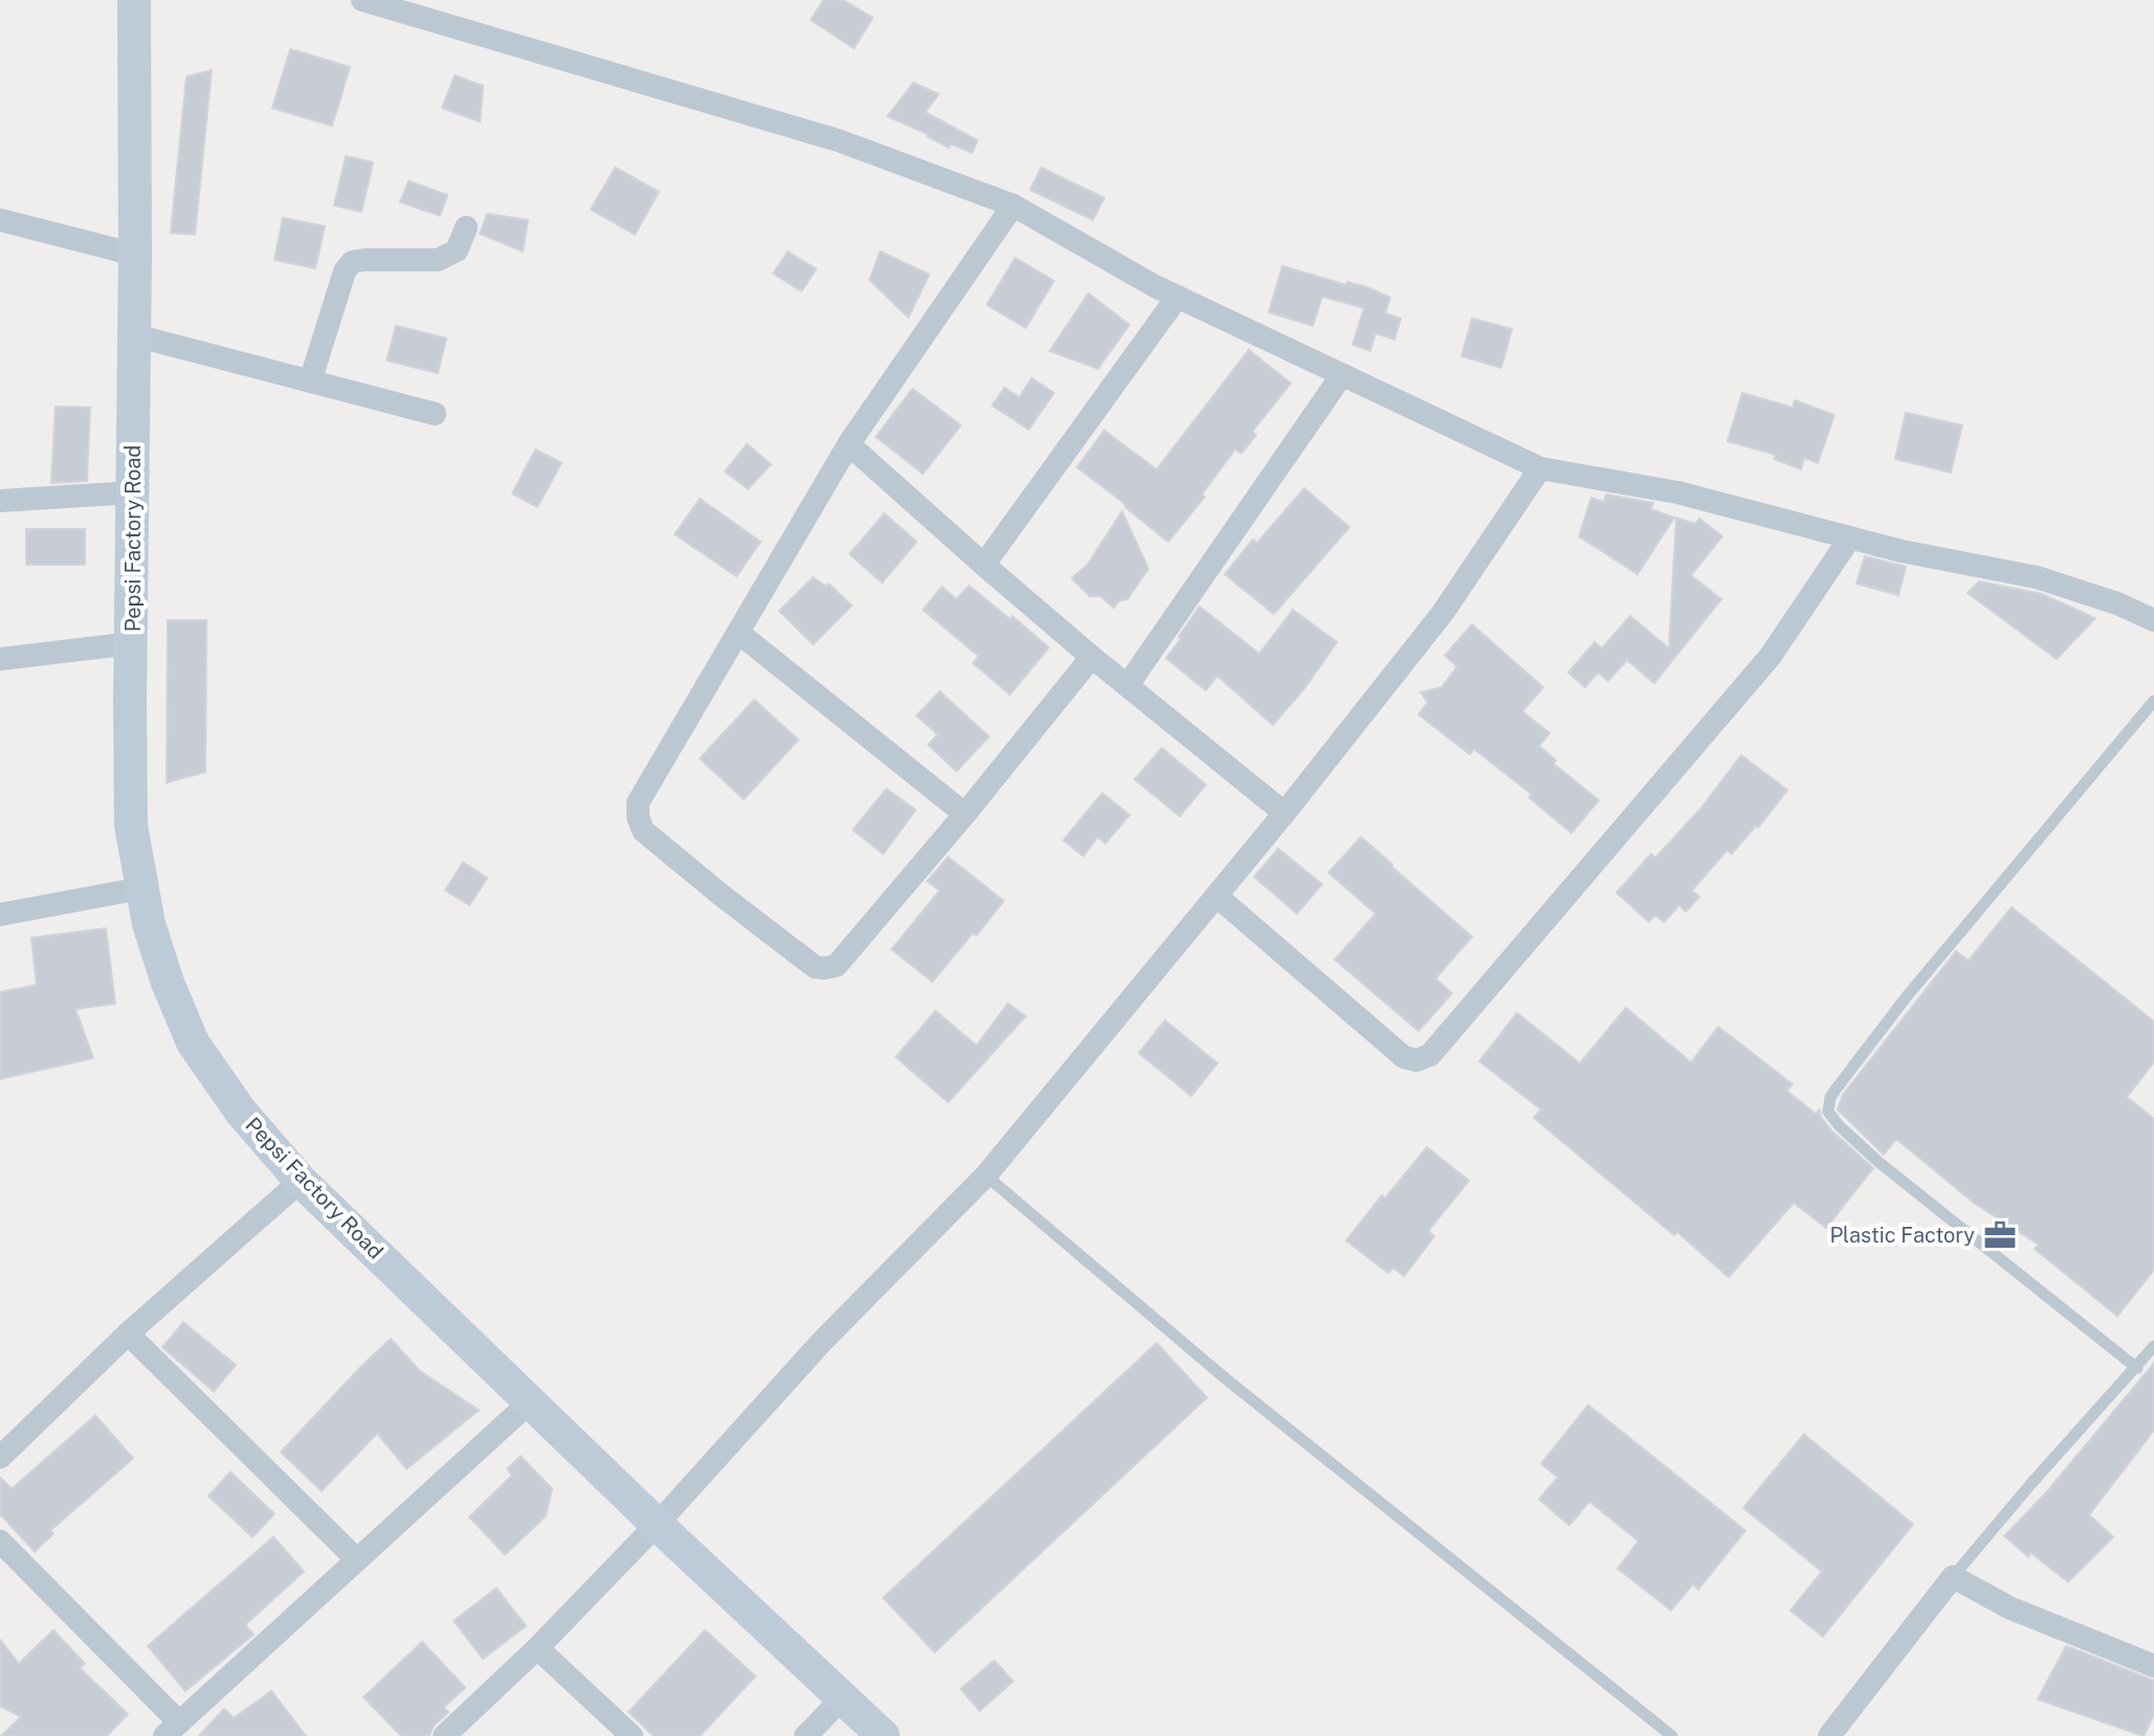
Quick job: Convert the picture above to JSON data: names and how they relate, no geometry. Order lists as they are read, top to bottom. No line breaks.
{"streets":{"main road":["Pepsi Factory Road"]},"places":{"office":["Plastic Factory"]}}
